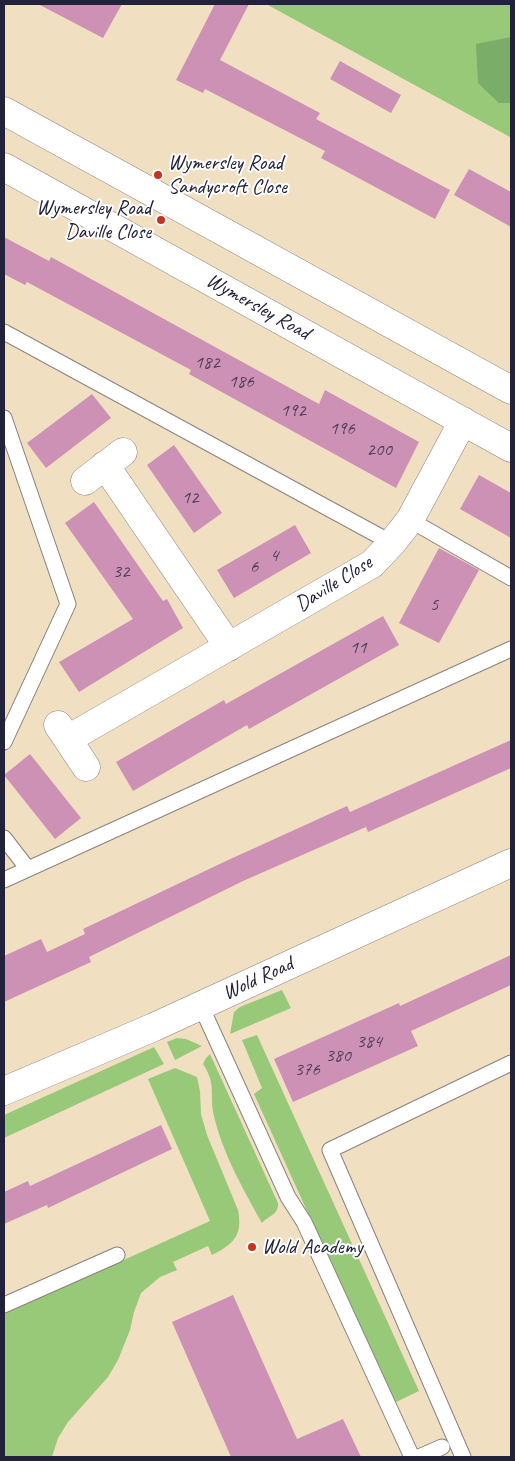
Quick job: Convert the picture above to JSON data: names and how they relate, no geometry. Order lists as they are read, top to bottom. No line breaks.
{"streets":{"street":["Wymersley Road","Daville Close","Wold Road"]},"crossings":[["Wymersley Road","Daville Close"]],"places":["Wymersley Road Sandycroft Close","Wymersley Road Daville Close","Wold Academy"],"house_numbers":["182","186","192","196","200","12","4","6","32","5","11","384","380","376"]}
